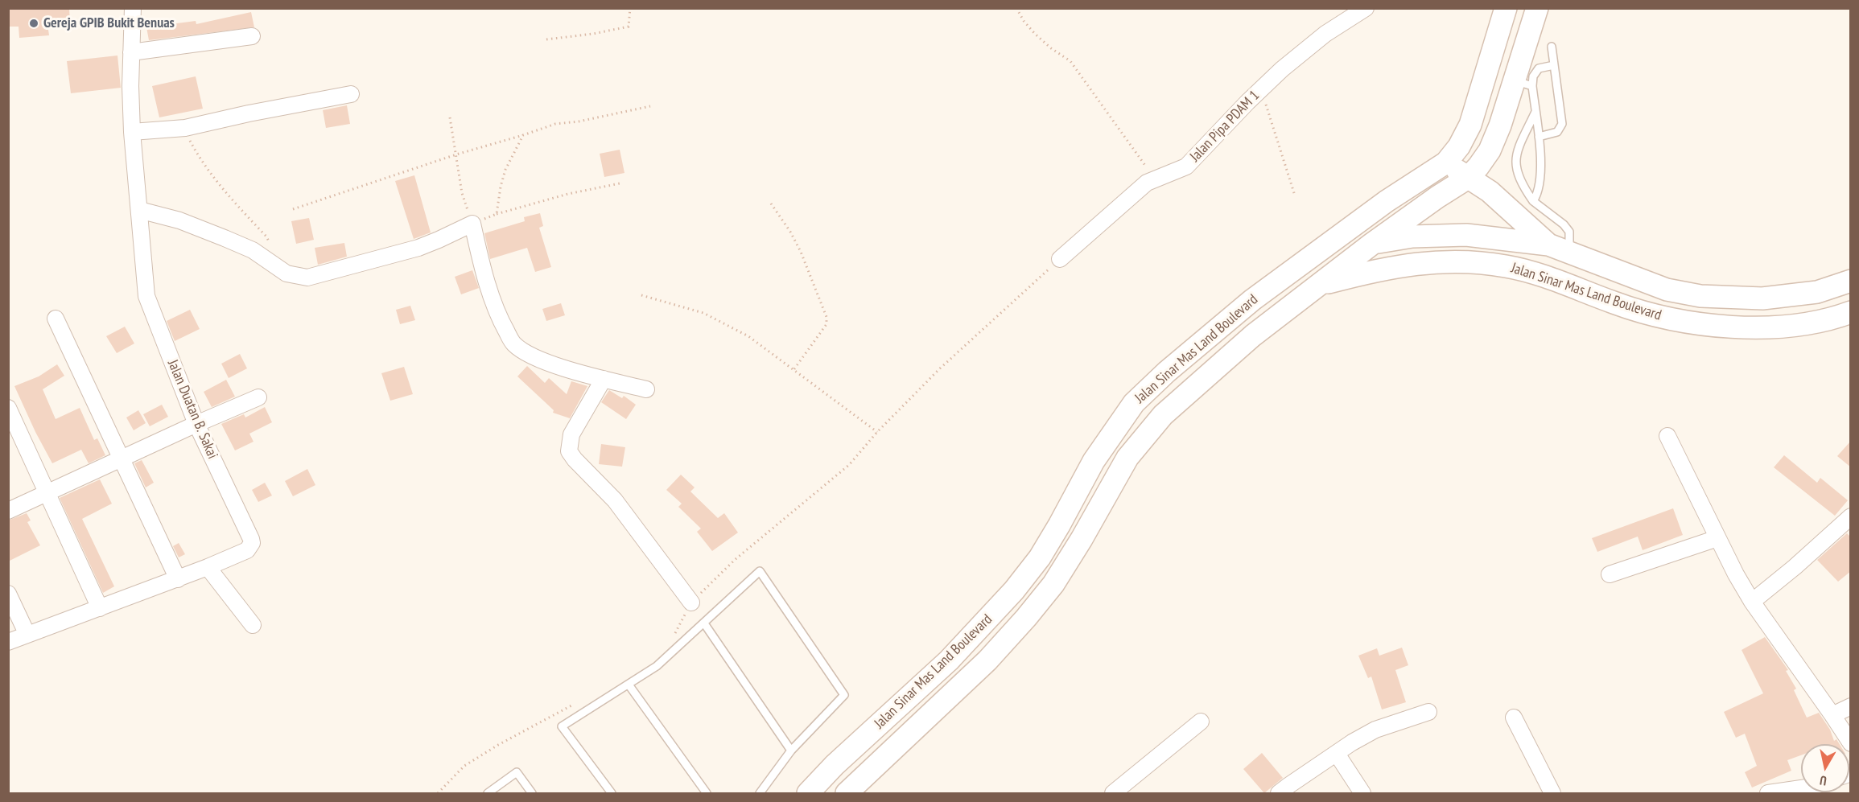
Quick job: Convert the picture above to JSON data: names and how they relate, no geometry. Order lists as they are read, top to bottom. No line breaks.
{"streets":{"street":["Jalan Pipa PDAM 1","Jalan Sinar Mas Land Boulevard","Jalan Duatan B. Sakai"]},"places":["Gereja GPIB Bukit Benuas"],"north":"bottom"}
